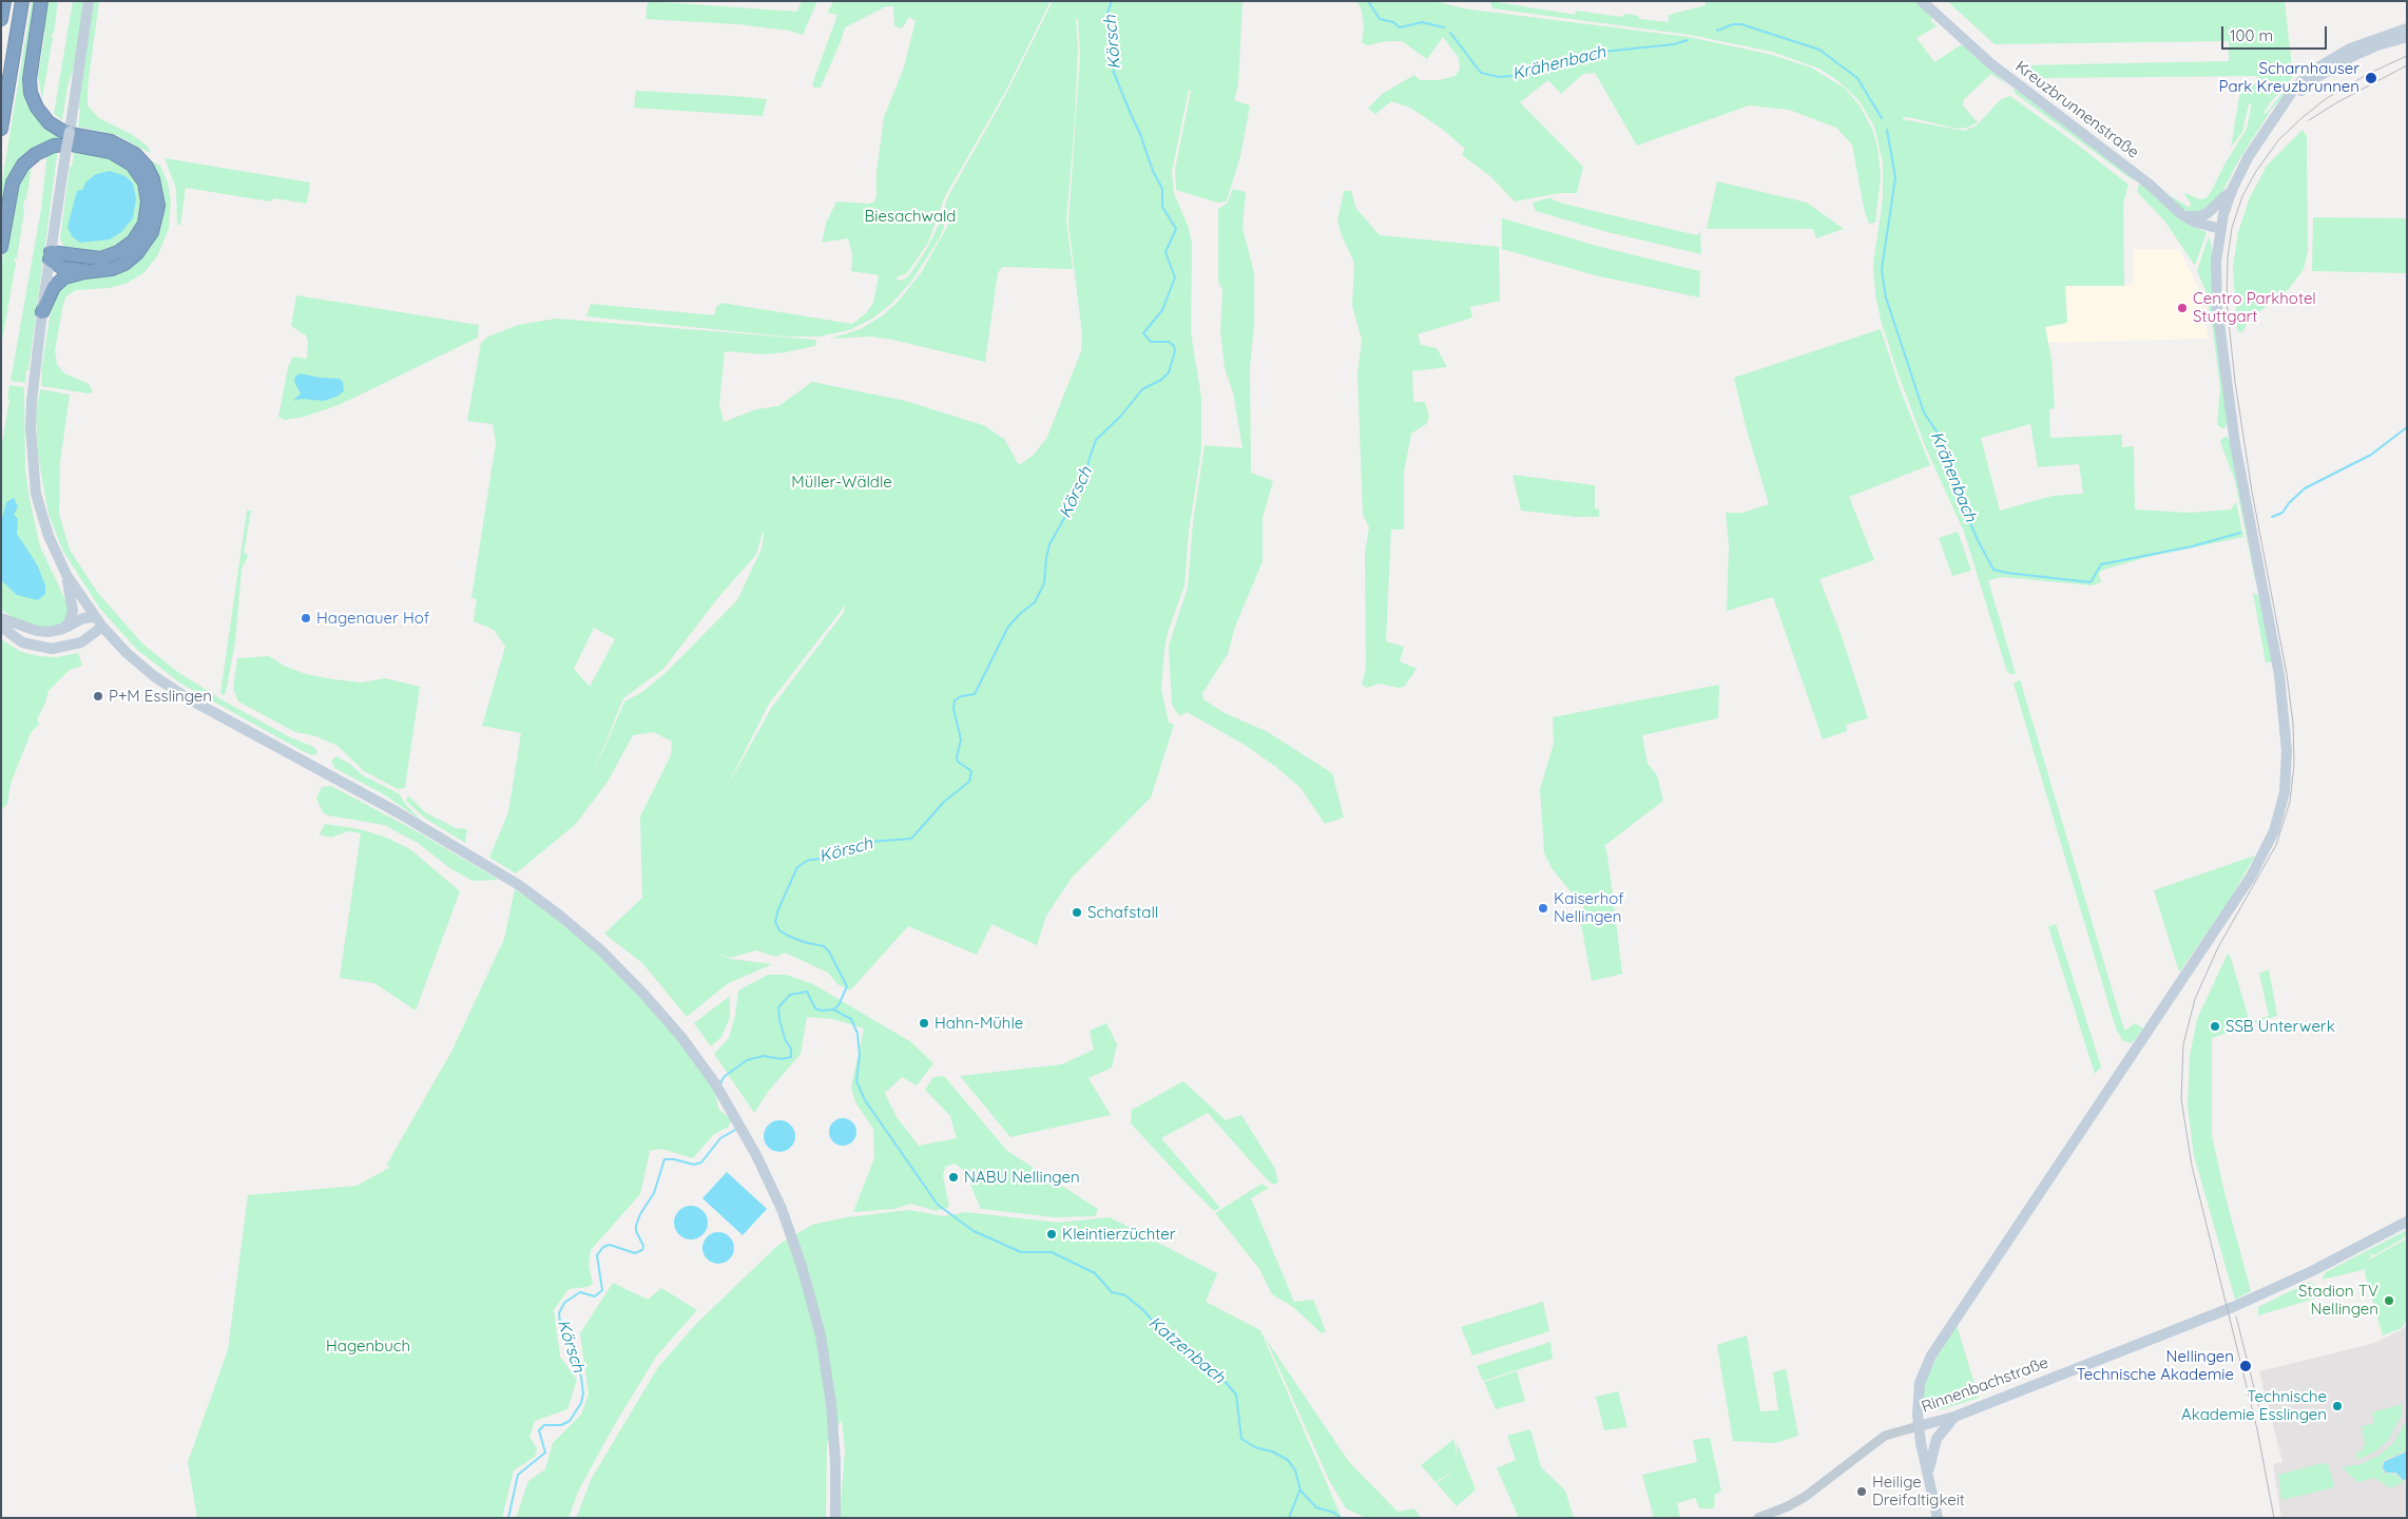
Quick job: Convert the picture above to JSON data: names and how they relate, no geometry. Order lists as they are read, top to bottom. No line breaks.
{"streets":{"main road":["Kreuzbrunnenstraße","Rinnenbachstraße"]},"water":["Körsch","Krähenbach","Katzenbach"],"parks":["Biesachwald","Müller-Wäldle","Hagenbuch"],"places":["Scharnhauser Park Kreuzbrunnen","Centro Parkhotel Stuttgart","Hagenauer Hof","P+M Esslingen","Kaiserhof Nellingen","Schafstall","Hahn-Mühle","SSB Unterwerk","NABU Nellingen","Kleintierzüchter","Stadion TV Nellingen","Nellingen Technische Akademie","Technische Akademie Esslingen","Heilige Dreifaltigkeit"],"scale_bar":"100 m"}
